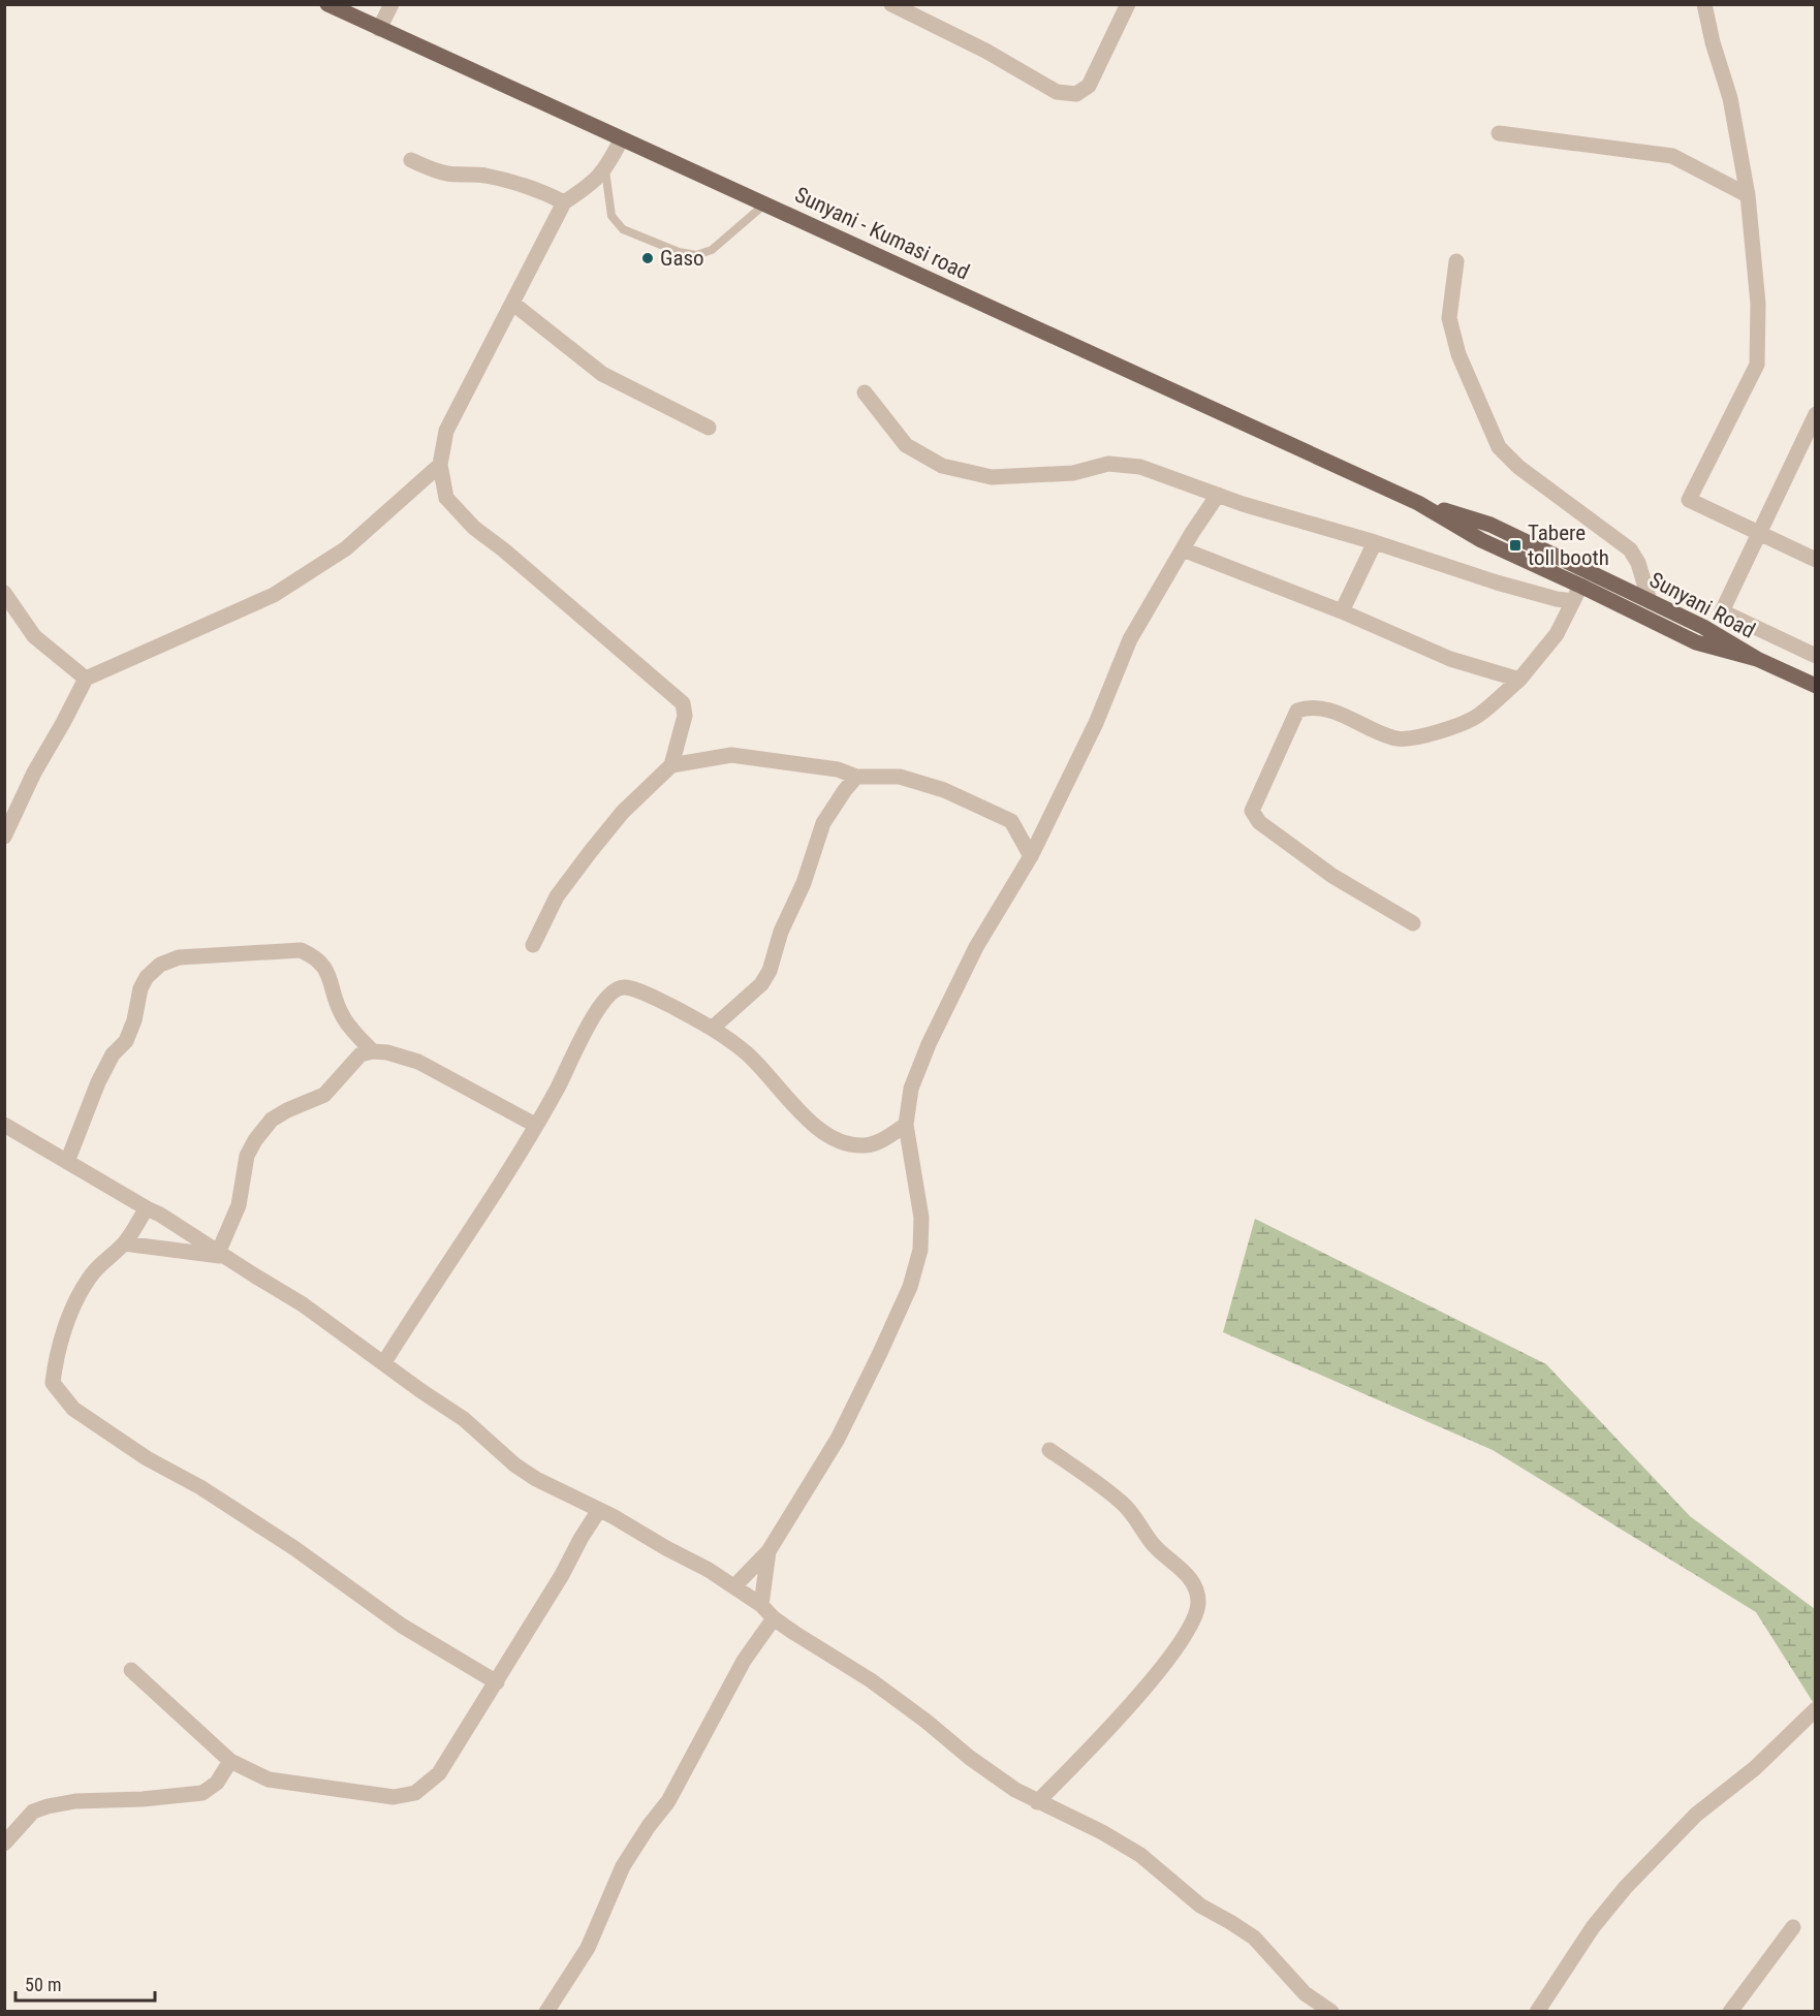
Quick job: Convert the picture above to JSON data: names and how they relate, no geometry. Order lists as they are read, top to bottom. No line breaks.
{"streets":{"main road":["Sunyani - Kumasi road","Sunyani Road"]},"crossings":[["Sunyani - Kumasi road","Sunyani Road"]],"places":{"other":["Gaso"],"transit":["Tabere toll booth"]},"scale_bar":"50 m"}
